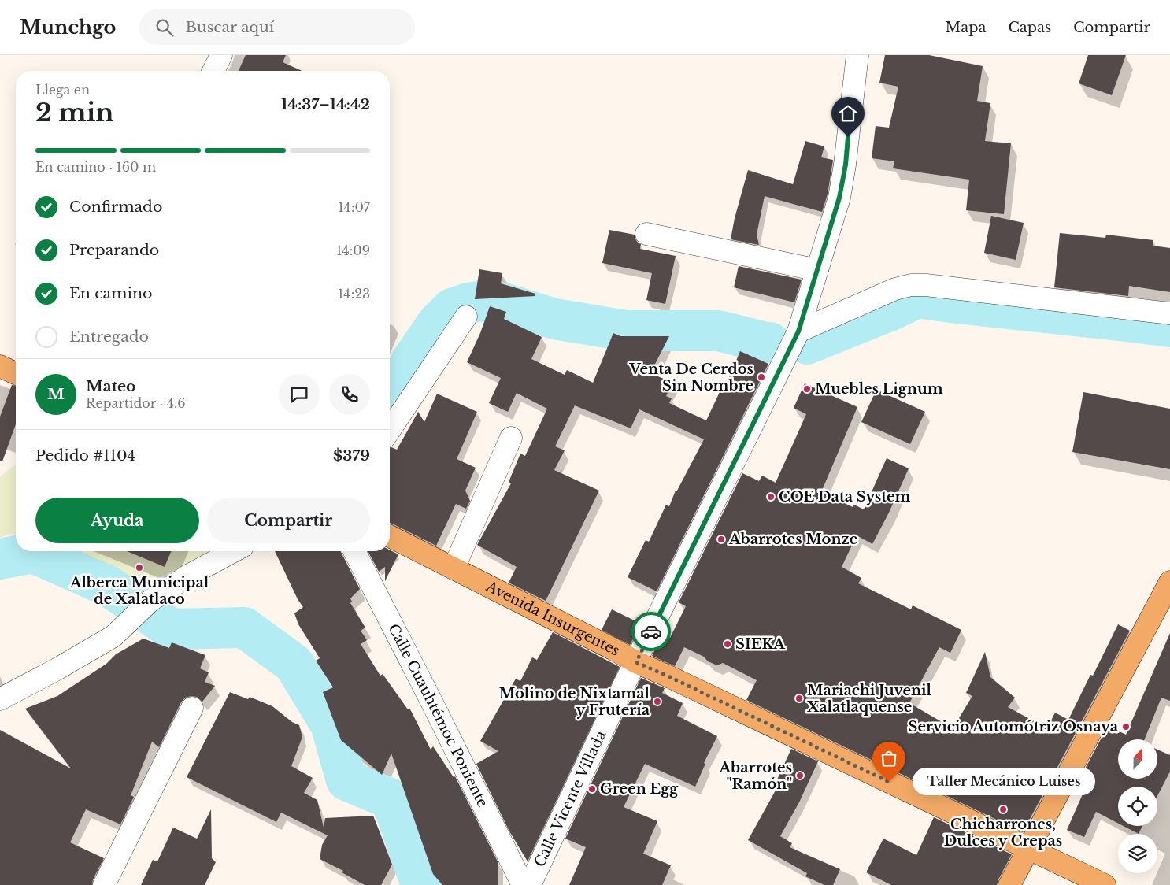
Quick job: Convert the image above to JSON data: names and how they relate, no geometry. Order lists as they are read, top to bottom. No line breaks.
{"streets":{"main road":["Avenida Insurgentes"],"street":["Calle Cuauhtémoc Poniente","Calle Vicente Villada"]},"crossings":[["Avenida Insurgentes","Calle Vicente Villada"]],"places":["Venta De Cerdos Sin Nombre","Muebles Lignum","COE Data System","Abarrotes Monze","Alberca Municipal de Xalatlaco","SIEKA","Mariachi Juvenil Xalatlaquense","Molino de Nixtamal y Frutería","Servicio Automótriz Osnaya","Abarrotes \"Ramón\"","Taller Mecánico Luises","Green Egg","Chicharrones, Dulces y Crepas"],"north":"top","page":{"header":"Munchgo","search":"Buscar aquí","nav":["Mapa","Capas","Compartir"],"heading":["2 min","Llega en","14:37–14:42"],"panel":["Mateo","Repartidor · 4.6","Pedido #1104","$379"],"bar":"En camino · 160 m","list":[["Confirmado","14:07"],["Preparando","14:09"],["En camino","14:23"],"Entregado"],"round":"M","buttons":["Ayuda","Compartir"],"bubble":"Taller Mecánico Luises"}}
